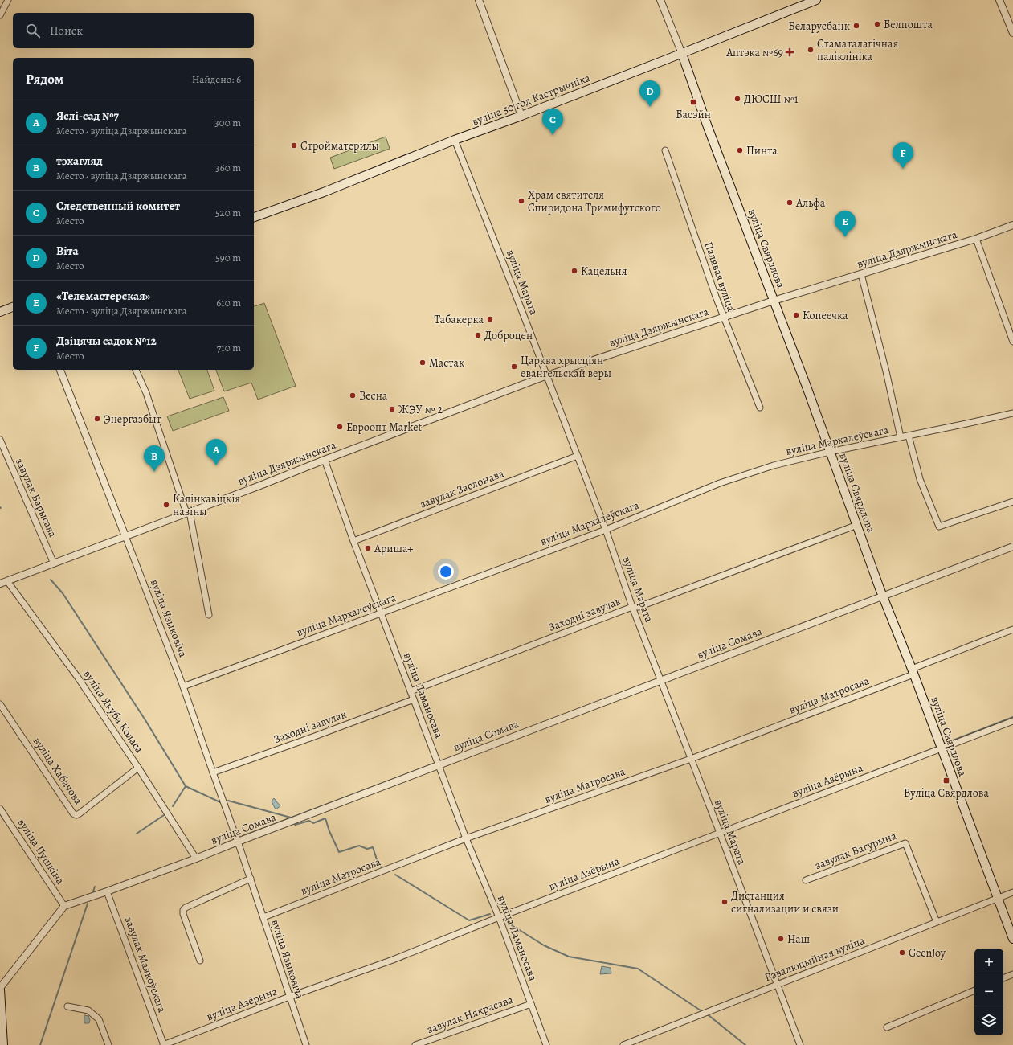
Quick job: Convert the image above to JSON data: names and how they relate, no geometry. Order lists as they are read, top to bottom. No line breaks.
{"streets":{"main road":["вуліца 50 год Кастрычніка","вуліца Свярдлова"],"street":["вуліца Дзяржынскага","Палявая вуліца","вуліца Марата","вуліца Мархалеўскага","завулак Заслонава","завулак Барысава","Заходні завулак","вуліца Языковіча","вуліца Сомава","вуліца Ламаносава","вуліца Матросава","вуліца Якуба Коласа","вуліца Хабачова","вуліца Азёрына","завулак Вагурына","вуліца Пушкіна","Рэвалюцыйная вуліца","завулак Маякоўскага","завулак Някрасава"]},"crossings":[["вуліца 50 год Кастрычніка","вуліца Свярдлова"],["вуліца 50 год Кастрычніка","вуліца Марата"],["вуліца Свярдлова","вуліца Дзяржынскага"],["вуліца Свярдлова","вуліца Мархалеўскага"],["вуліца Свярдлова","Заходні завулак"],["вуліца Свярдлова","вуліца Сомава"],["вуліца Свярдлова","вуліца Матросава"],["вуліца Свярдлова","вуліца Азёрына"],["вуліца Свярдлова","Рэвалюцыйная вуліца"],["вуліца Дзяржынскага","Палявая вуліца"],["вуліца Дзяржынскага","вуліца Марата"],["вуліца Дзяржынскага","завулак Барысава"],["вуліца Дзяржынскага","вуліца Языковіча"],["вуліца Дзяржынскага","вуліца Ламаносава"],["вуліца Дзяржынскага","вуліца Якуба Коласа"],["вуліца Марата","вуліца Мархалеўскага"],["вуліца Марата","завулак Заслонава"],["вуліца Марата","Заходні завулак"],["вуліца Марата","вуліца Сомава"],["вуліца Марата","вуліца Матросава"],["вуліца Марата","вуліца Азёрына"],["вуліца Марата","Рэвалюцыйная вуліца"],["вуліца Мархалеўскага","вуліца Языковіча"],["вуліца Мархалеўскага","вуліца Ламаносава"],["завулак Заслонава","вуліца Ламаносава"],["Заходні завулак","вуліца Языковіча"],["Заходні завулак","вуліца Ламаносава"],["вуліца Языковіча","вуліца Сомава"],["вуліца Языковіча","вуліца Матросава"],["вуліца Языковіча","вуліца Азёрына"],["вуліца Сомава","вуліца Ламаносава"],["вуліца Сомава","вуліца Якуба Коласа"],["вуліца Сомава","вуліца Пушкіна"],["вуліца Сомава","завулак Маякоўскага"],["вуліца Ламаносава","вуліца Матросава"],["вуліца Ламаносава","вуліца Азёрына"],["вуліца Ламаносава","завулак Някрасава"],["вуліца Якуба Коласа","вуліца Хабачова"],["вуліца Азёрына","завулак Маякоўскага"],["завулак Вагурына","Рэвалюцыйная вуліца"]],"places":{"other":["Белпошта","Беларусбанк","Стаматалагічная паліклініка","ДЮСШ №1","Стройматерилы","Пинта","Храм святителя Спиридона Тримифутского","Альфа","Кацельня","Копеечка","Табакерка","Доброцен","Мастак","Царква хрысціян евангельскай веры","Весна","ЖЭУ № 2","Энергазбыт","Евроопт Market","Калінкавіцкія навіны","Ариша+","Дистанция сигнализации и связи","Наш","GeenJoy"],"health":["Аптэка №69"],"transit":["Басэйн","Вуліца Свярдлова"]},"page":{"search":"Поиск","heading":["Рядом","Найдено: 6"],"pins":["D","C","F","E","A","B"],"list":[{"mark":"A","name":"Яслі-сад №7","note":"Место · вуліца Дзяржынскага","value":"300 m"},{"mark":"B","name":"тэхагляд","note":"Место · вуліца Дзяржынскага","value":"360 m"},{"mark":"C","name":"Следственный комитет","note":"Место","value":"520 m"},{"mark":"D","name":"Віта","note":"Место","value":"590 m"},{"mark":"E","name":"«Телемастерская»","note":"Место · вуліца Дзяржынскага","value":"610 m"},{"mark":"F","name":"Дзіцячы садок №12","note":"Место","value":"710 m"}],"map_buttons":["+","−"]}}
